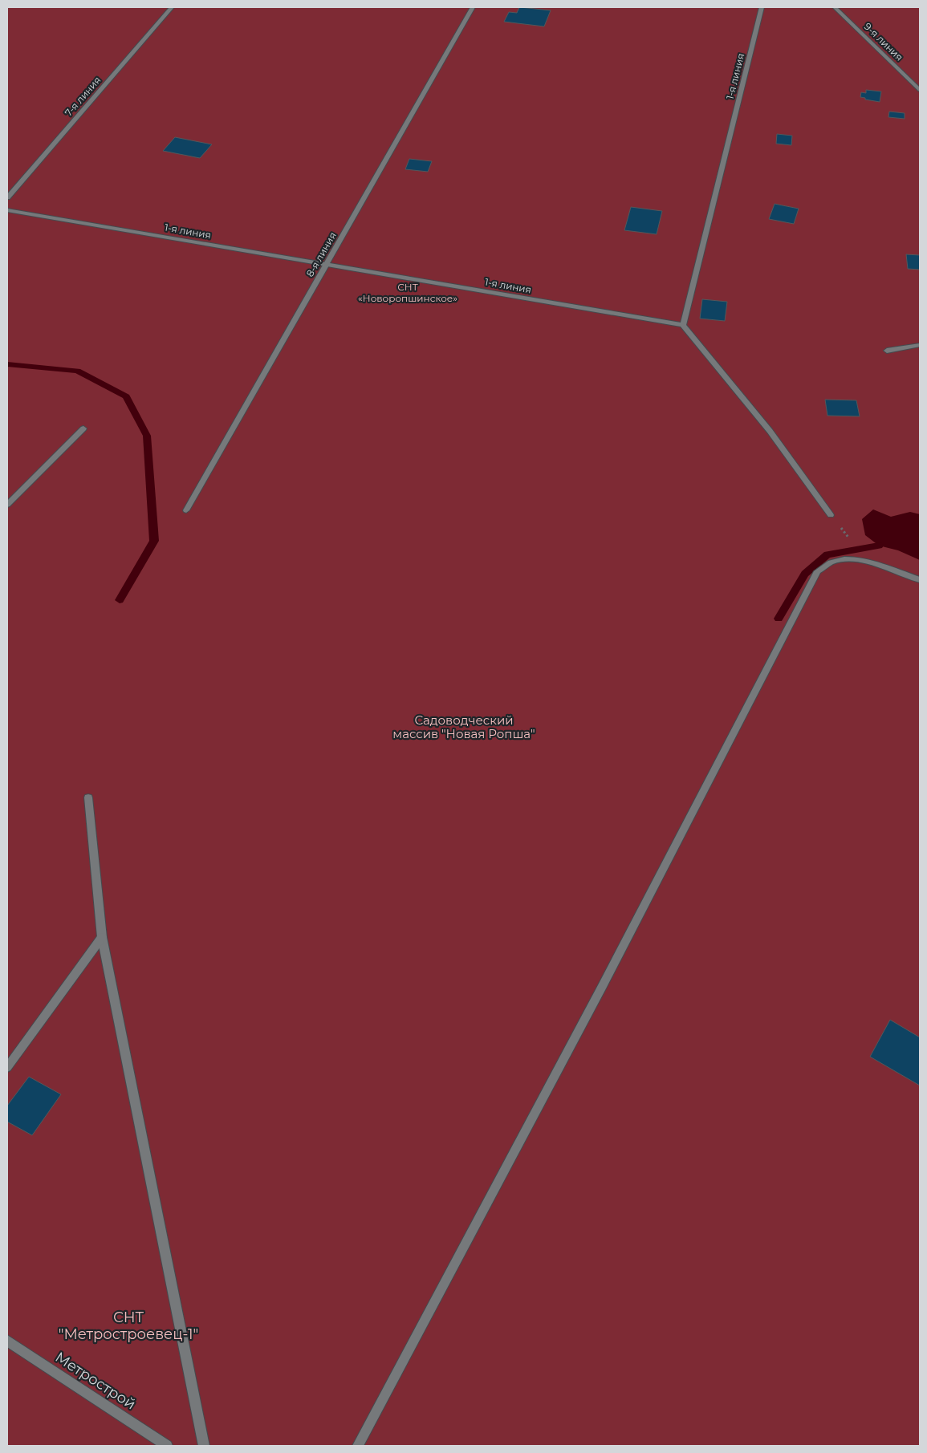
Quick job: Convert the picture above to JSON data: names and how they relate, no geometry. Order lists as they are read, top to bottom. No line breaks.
{"streets":{"street":["9-я линия","1-я линия","7-я линия","8-я линия","Метрострой"]},"crossings":[["1-я линия","8-я линия"]],"parks":["СНТ «Новоропшинское»","Садоводческий массив \"Новая Ропша\"","СНТ \"Метростроевец-1\""]}
